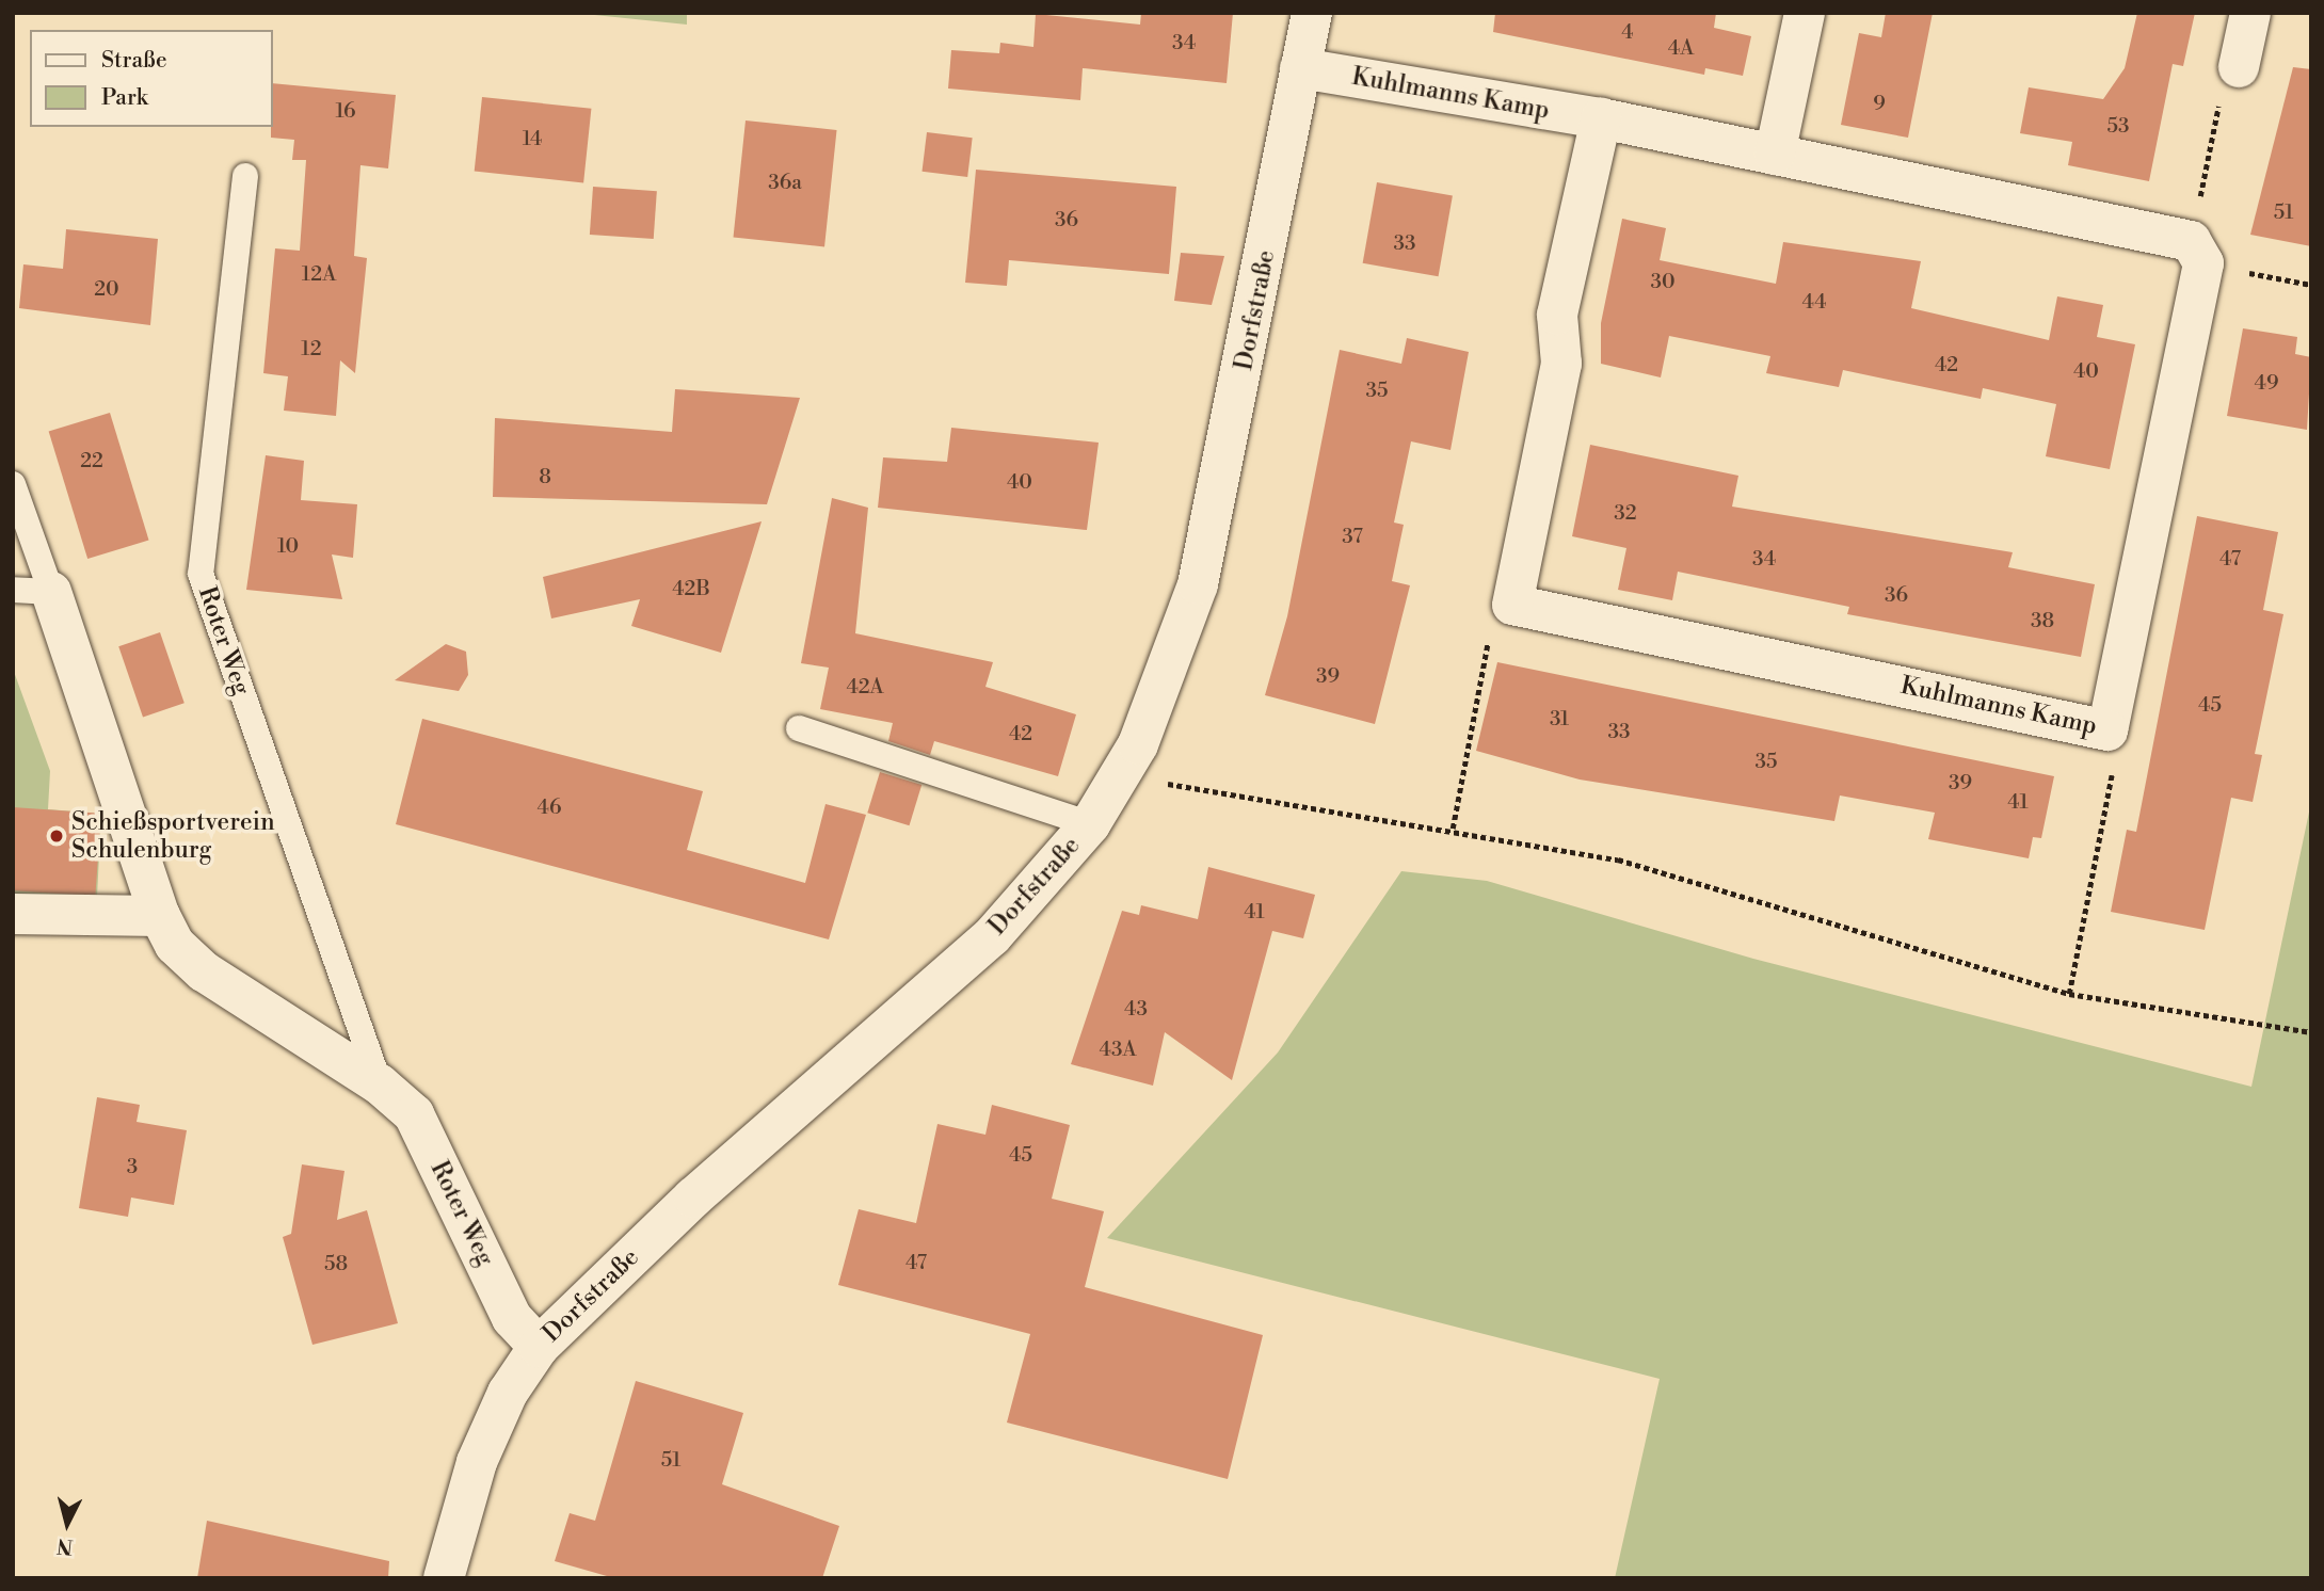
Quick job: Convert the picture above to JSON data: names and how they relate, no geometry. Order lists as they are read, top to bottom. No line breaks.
{"streets":{"street":["Kuhlmanns Kamp","Dorfstraße","Roter Weg"]},"crossings":[["Kuhlmanns Kamp","Dorfstraße"],["Dorfstraße","Roter Weg"]],"places":["Schießsportverein Schulenburg"],"house_numbers":["4","34","4A","9","16","53","14","36a","51","36","33","12A","30","20","44","12","42","40","49","35","22","8","40","32","37","10","34","47","42B","36","38","39","42A","45","31","33","42","35","39","41","46","41","43","43A","45","3","47","58","51"],"legend":["Straße","Park"],"north":"bottom"}
